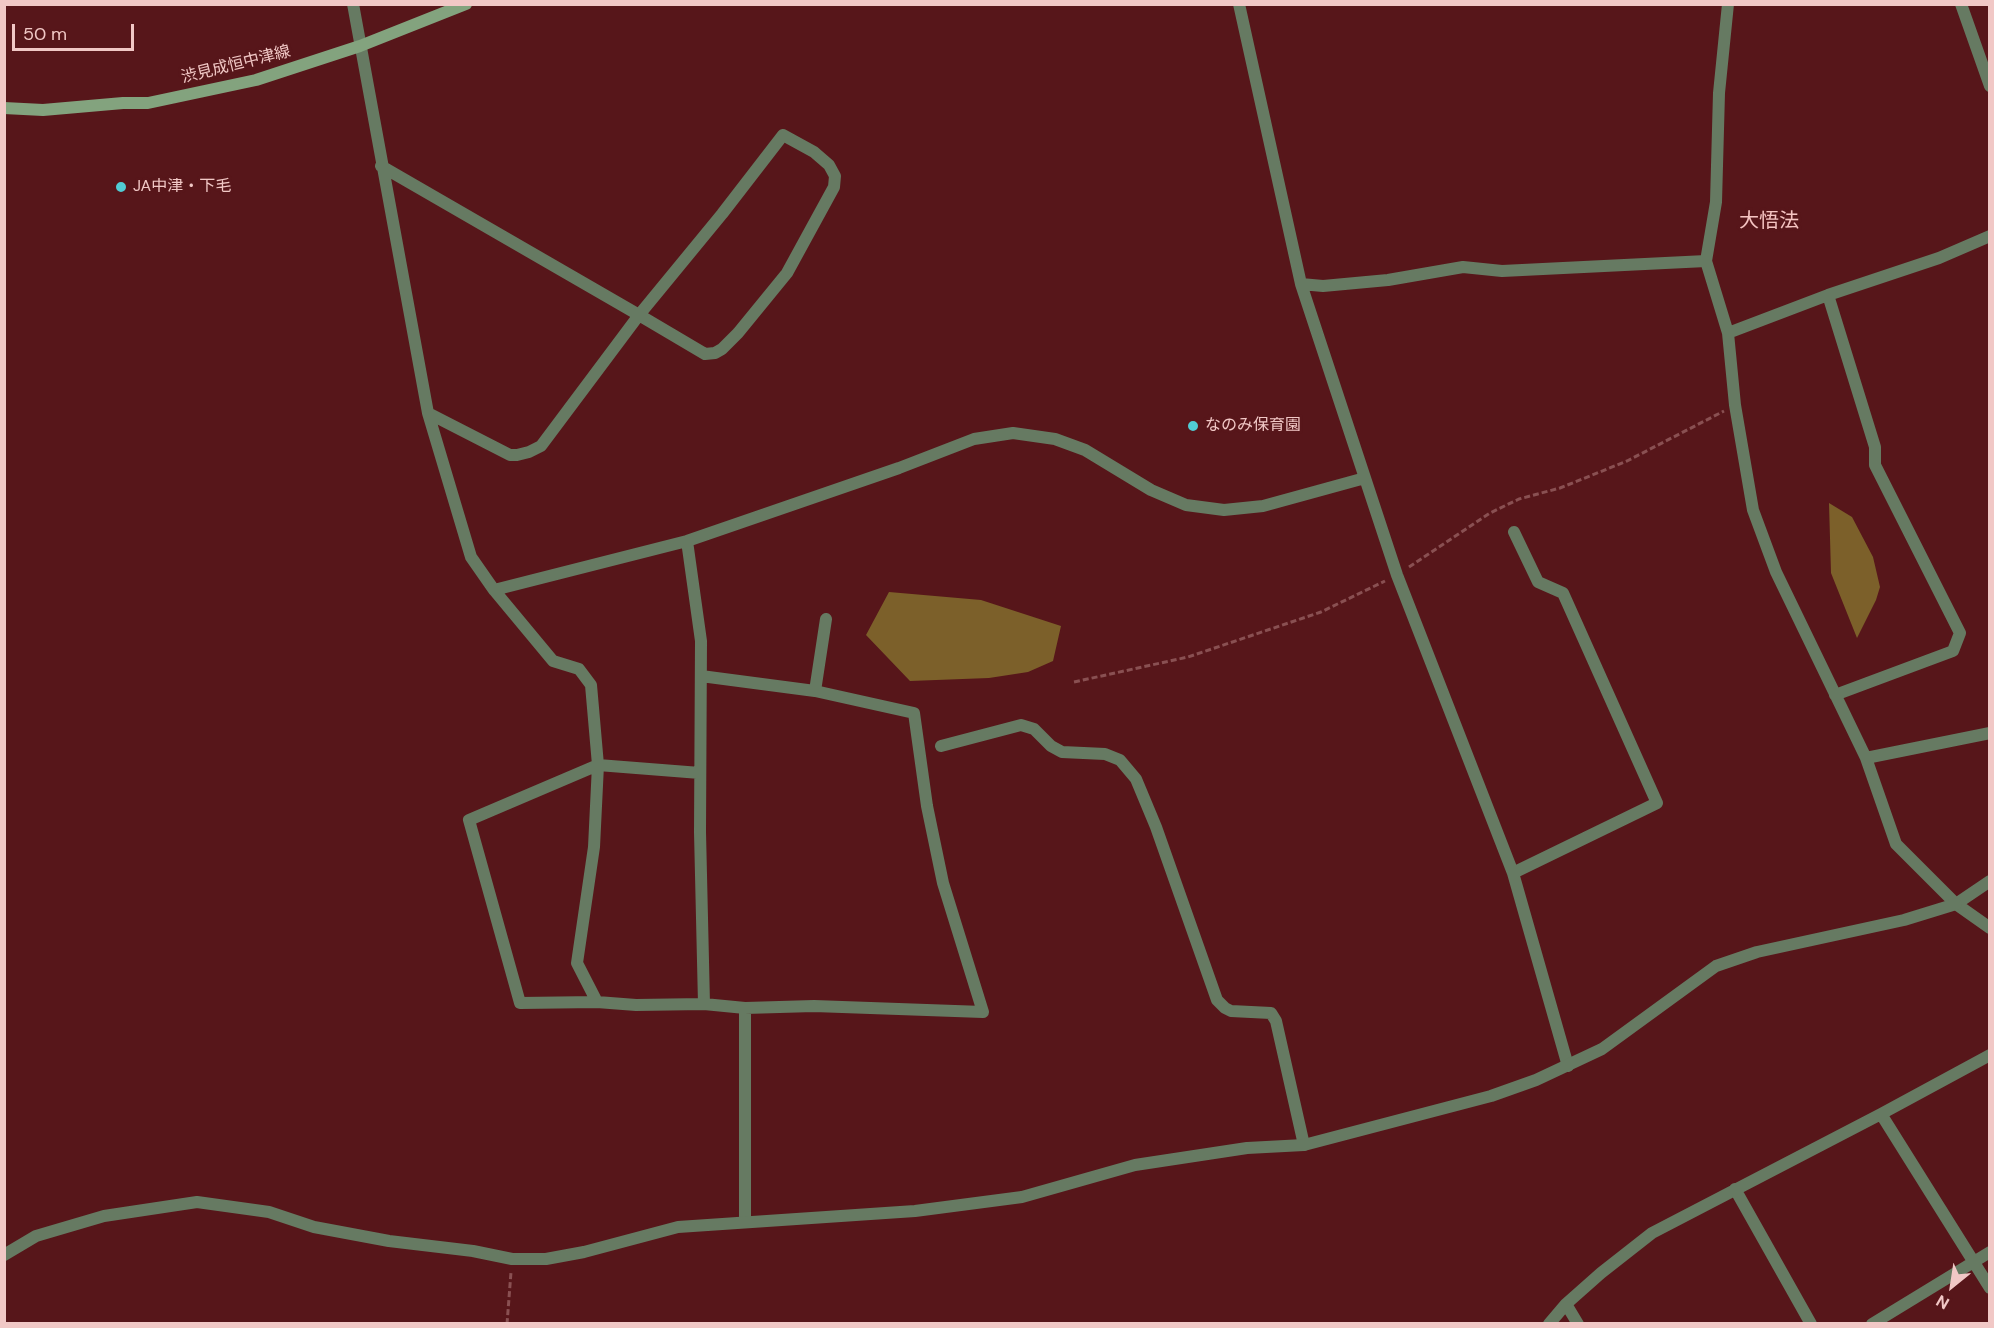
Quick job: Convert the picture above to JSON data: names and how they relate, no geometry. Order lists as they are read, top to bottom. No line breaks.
{"streets":{"main road":["渋見成恒中津線"]},"districts":["大悟法"],"places":["JA中津・下毛","なのみ保育園"],"scale_bar":"50 m","north":"bottom left"}
